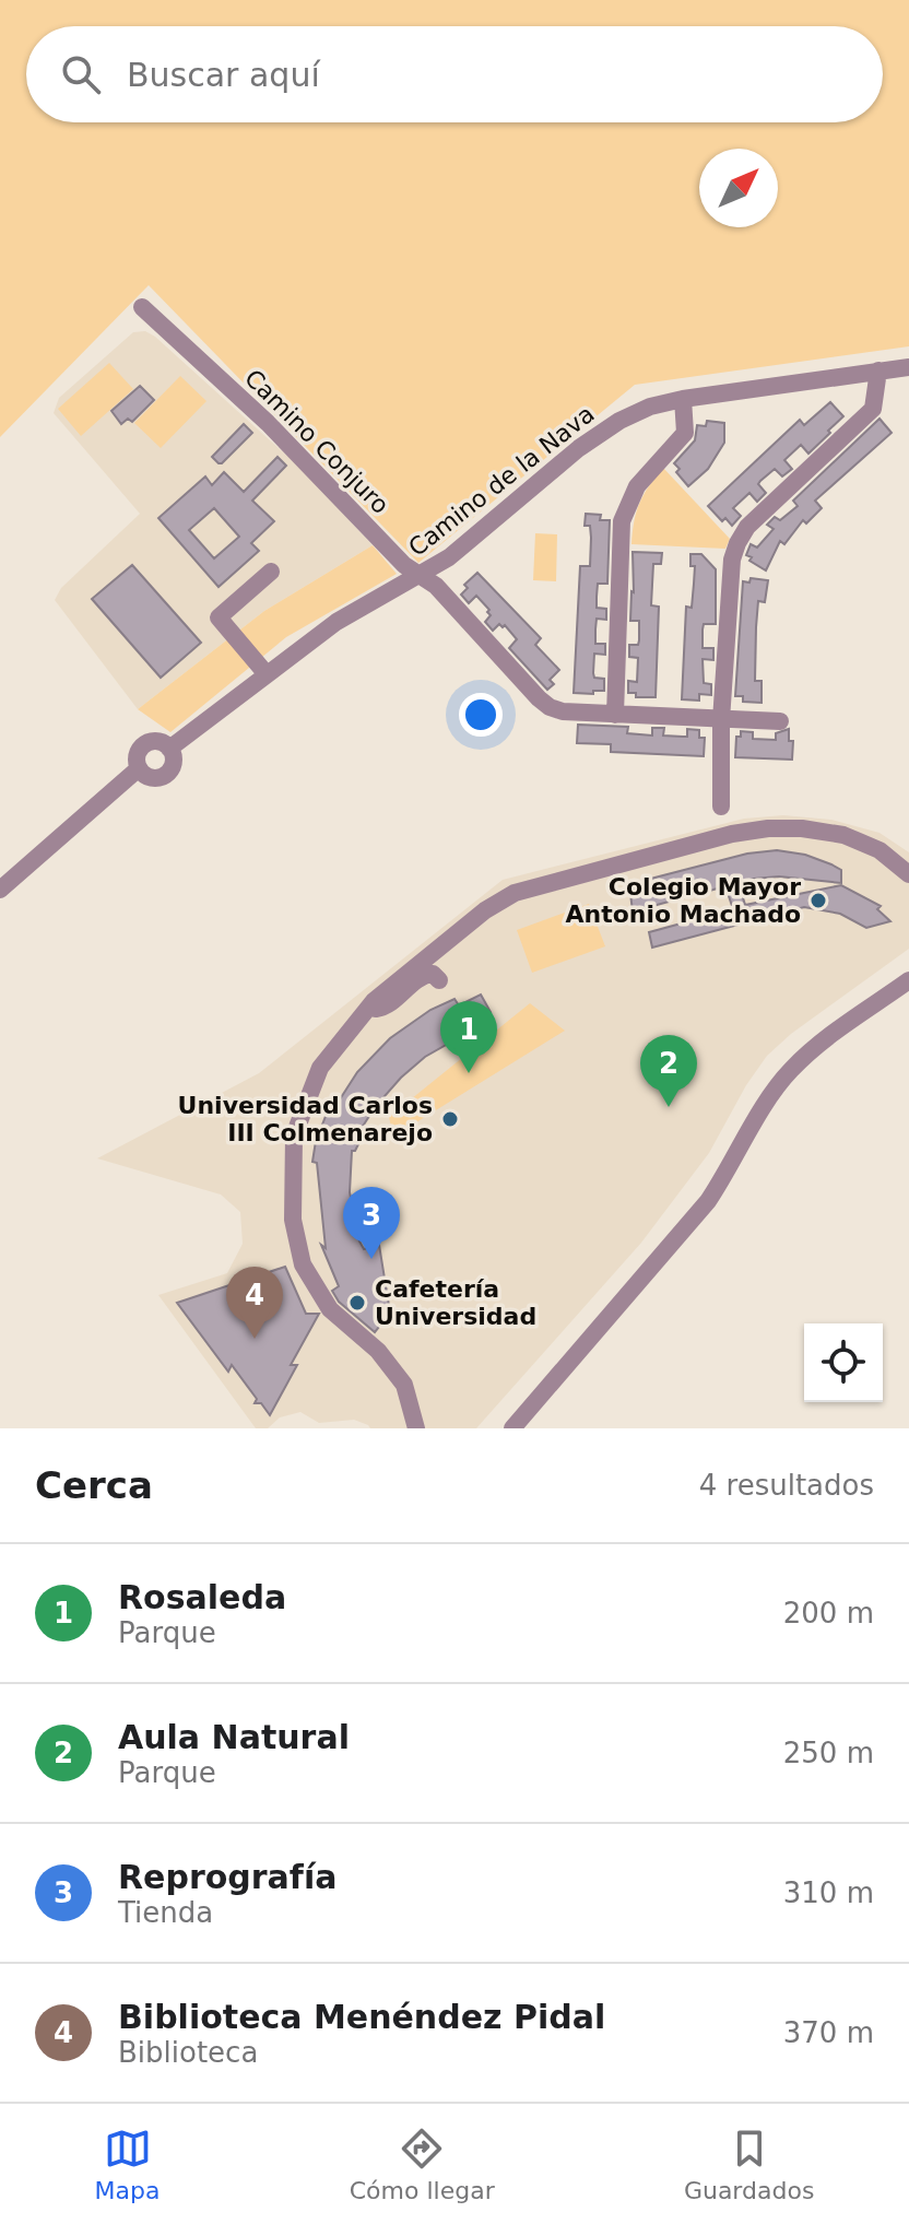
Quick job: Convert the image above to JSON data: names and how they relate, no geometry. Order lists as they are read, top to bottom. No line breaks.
{"streets":{"street":["Camino Conjuro","Camino de la Nava"]},"crossings":[["Camino Conjuro","Camino de la Nava"]],"places":["Colegio Mayor Antonio Machado","Universidad Carlos III Colmenarejo","Cafetería Universidad"],"north":"top right","page":{"search":"Buscar aquí","pins":["1","2","3","4"],"heading":["Cerca","4 resultados"],"list":[{"mark":"1","name":"Rosaleda","note":"Parque","value":"200 m"},{"mark":"2","name":"Aula Natural","note":"Parque","value":"250 m"},{"mark":"3","name":"Reprografía","note":"Tienda","value":"310 m"},{"mark":"4","name":"Biblioteca Menéndez Pidal","note":"Biblioteca","value":"370 m"}],"nav":["Mapa","Cómo llegar","Guardados"]}}
